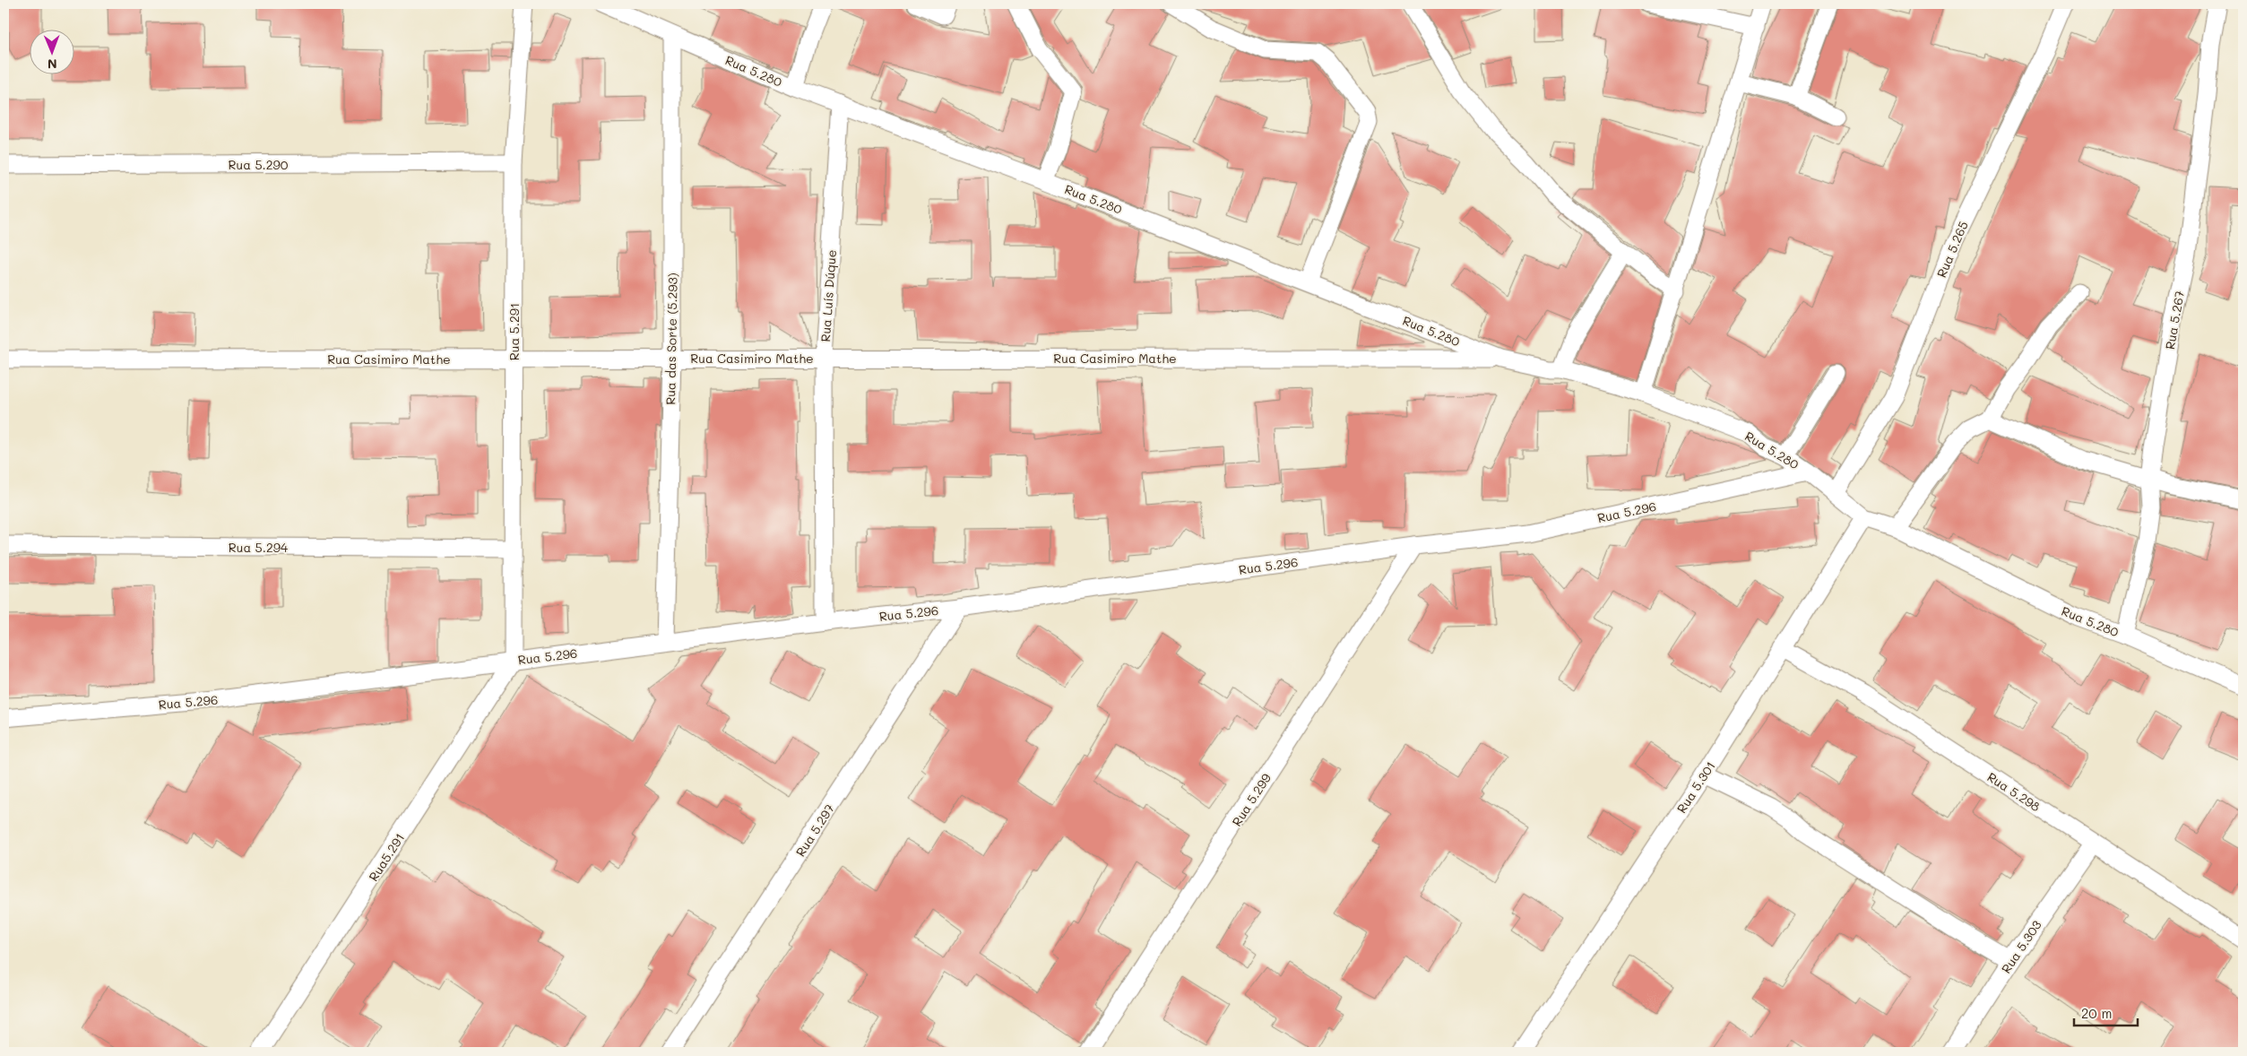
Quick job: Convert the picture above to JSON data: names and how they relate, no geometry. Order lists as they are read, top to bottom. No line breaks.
{"streets":{"street":["Rua 5.280","Rua 5.290","Rua 5.265","Rua Luís Dúque","Rua 5.267","Rua 5.291","Rua das Sorte (5.293)","Rua Casimiro Mathe","Rua 5.296","Rua 5.294","Rua 5.301","Rua 5.298","Rua 5.299","Rua 5.297","Rua5.291","Rua 5.303"]},"crossings":[["Rua 5.280","Rua 5.265"],["Rua 5.280","Rua Luís Dúque"],["Rua 5.280","Rua 5.267"],["Rua 5.280","Rua das Sorte (5.293)"],["Rua 5.280","Rua Casimiro Mathe"],["Rua 5.280","Rua 5.296"],["Rua 5.280","Rua 5.301"],["Rua 5.290","Rua 5.291"],["Rua Luís Dúque","Rua Casimiro Mathe"],["Rua Luís Dúque","Rua 5.296"],["Rua 5.291","Rua Casimiro Mathe"],["Rua 5.291","Rua 5.296"],["Rua 5.291","Rua 5.294"],["Rua 5.291","Rua5.291"],["Rua das Sorte (5.293)","Rua Casimiro Mathe"],["Rua das Sorte (5.293)","Rua 5.296"],["Rua 5.296","Rua 5.299"],["Rua 5.296","Rua 5.297"],["Rua 5.296","Rua5.291"],["Rua 5.301","Rua 5.298"],["Rua 5.298","Rua 5.303"]],"scale_bar":"20 m","north":"bottom"}
